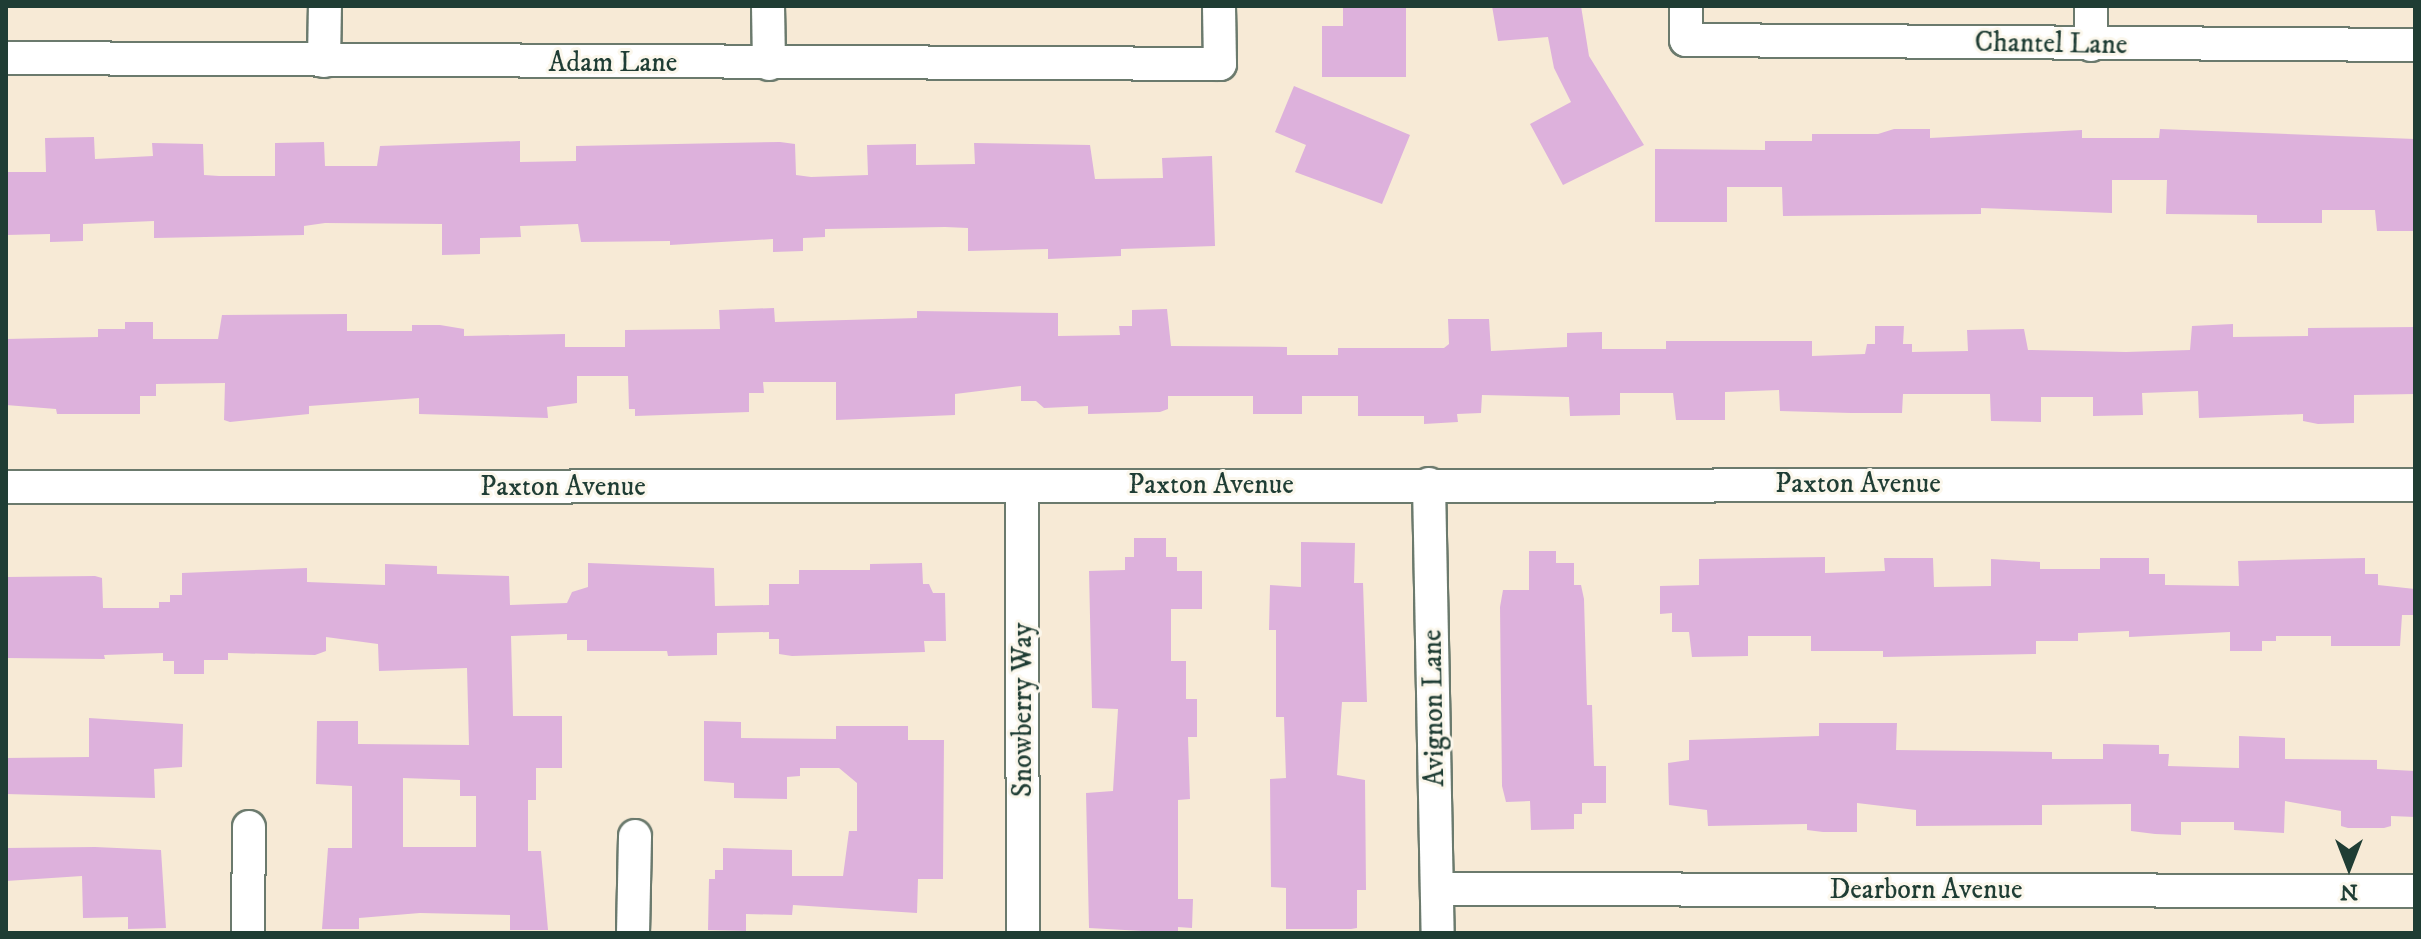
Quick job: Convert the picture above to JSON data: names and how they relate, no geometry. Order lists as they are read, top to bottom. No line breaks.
{"streets":{"street":["Chantel Lane","Adam Lane","Paxton Avenue","Avignon Lane","Snowberry Way","Dearborn Avenue"]},"crossings":[["Paxton Avenue","Avignon Lane"],["Paxton Avenue","Snowberry Way"],["Avignon Lane","Dearborn Avenue"]],"north":"bottom"}
